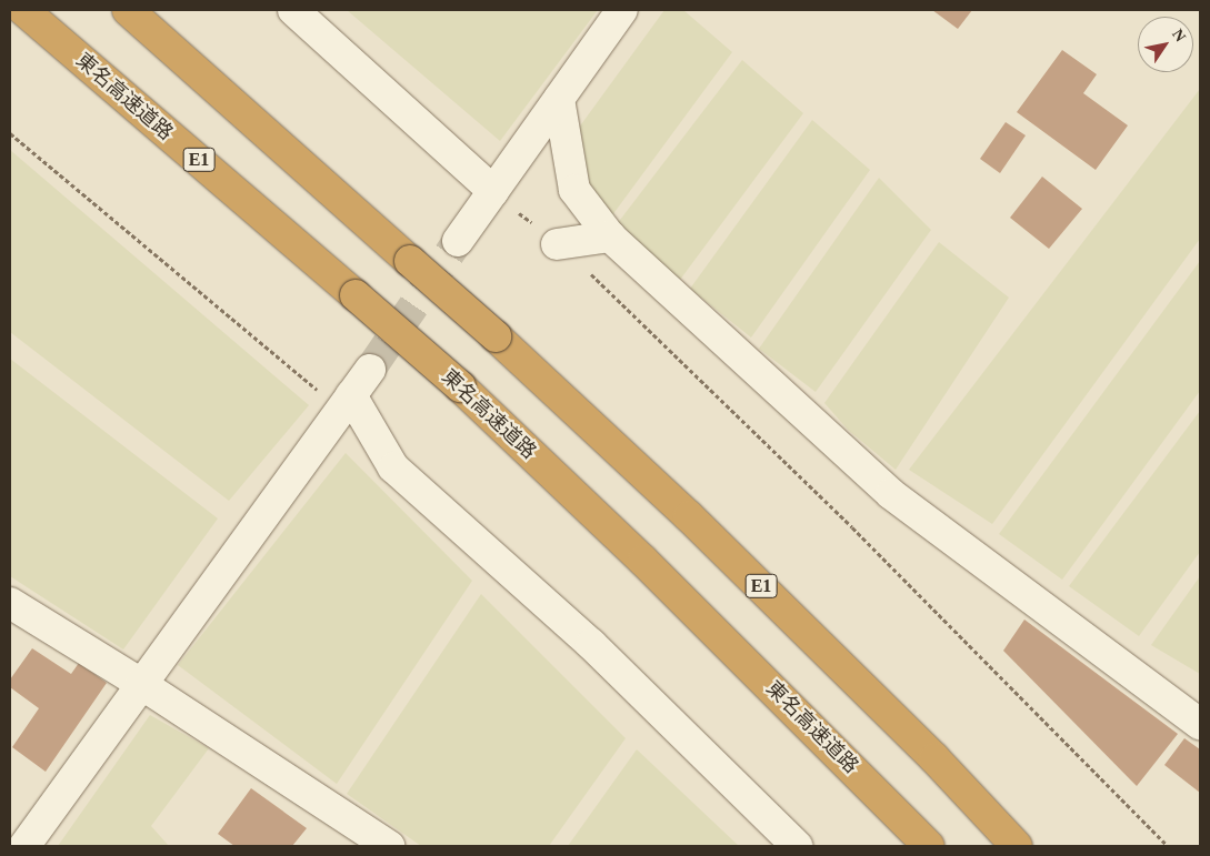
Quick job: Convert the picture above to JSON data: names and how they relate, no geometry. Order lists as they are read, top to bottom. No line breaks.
{"streets":{"highway":["東名高速道路","E1"]},"north":"top right"}
